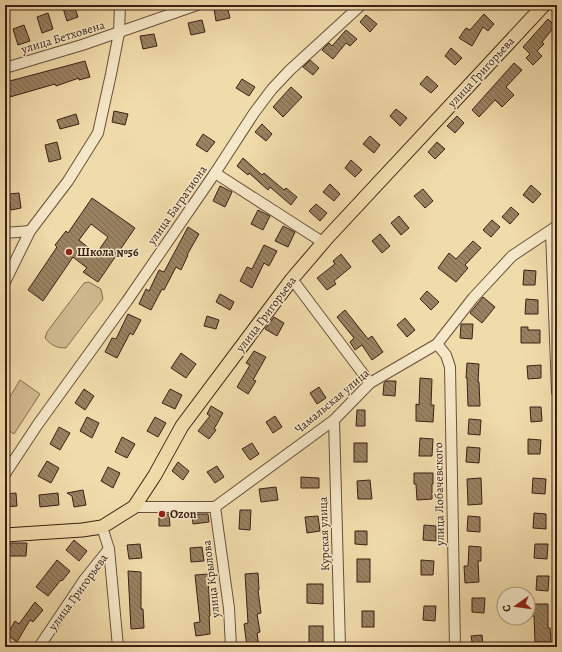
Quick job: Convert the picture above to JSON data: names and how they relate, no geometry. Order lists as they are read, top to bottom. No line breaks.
{"streets":{"main road":["улица Григорьева"],"street":["улица Бетховена","улица Багратиона","Чамальская улица","улица Лобачевского","Курская улица","улица Крылова"]},"crossings":[["Чамальская улица","улица Лобачевского"],["Чамальская улица","Курская улица"],["Чамальская улица","улица Крылова"]],"places":["Школа №56","Ozon"],"north":"left"}
